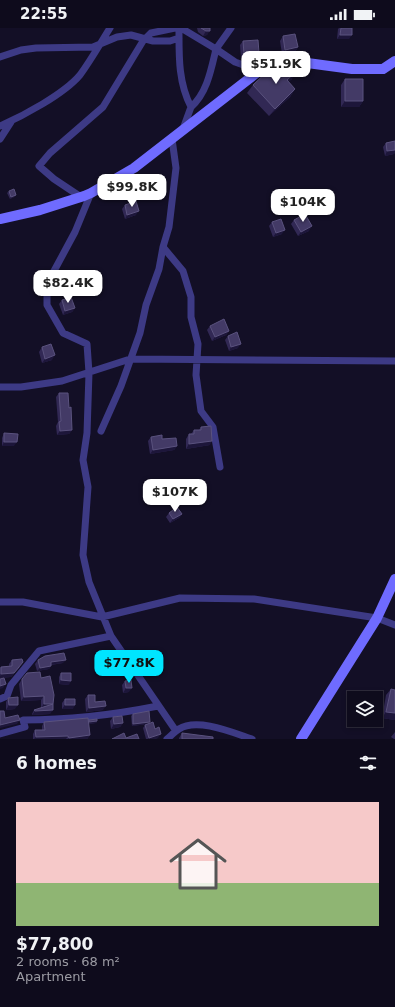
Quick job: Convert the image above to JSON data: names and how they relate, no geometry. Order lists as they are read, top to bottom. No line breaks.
{"page":{"status":"22:55","price":["$51.9K","$99.8K","$104K","$82.4K","$107K","$77.8K"],"heading":"6 homes","list":[{"name":"$77,800","note":"2 rooms · 68 m² · Apartment"}]}}
